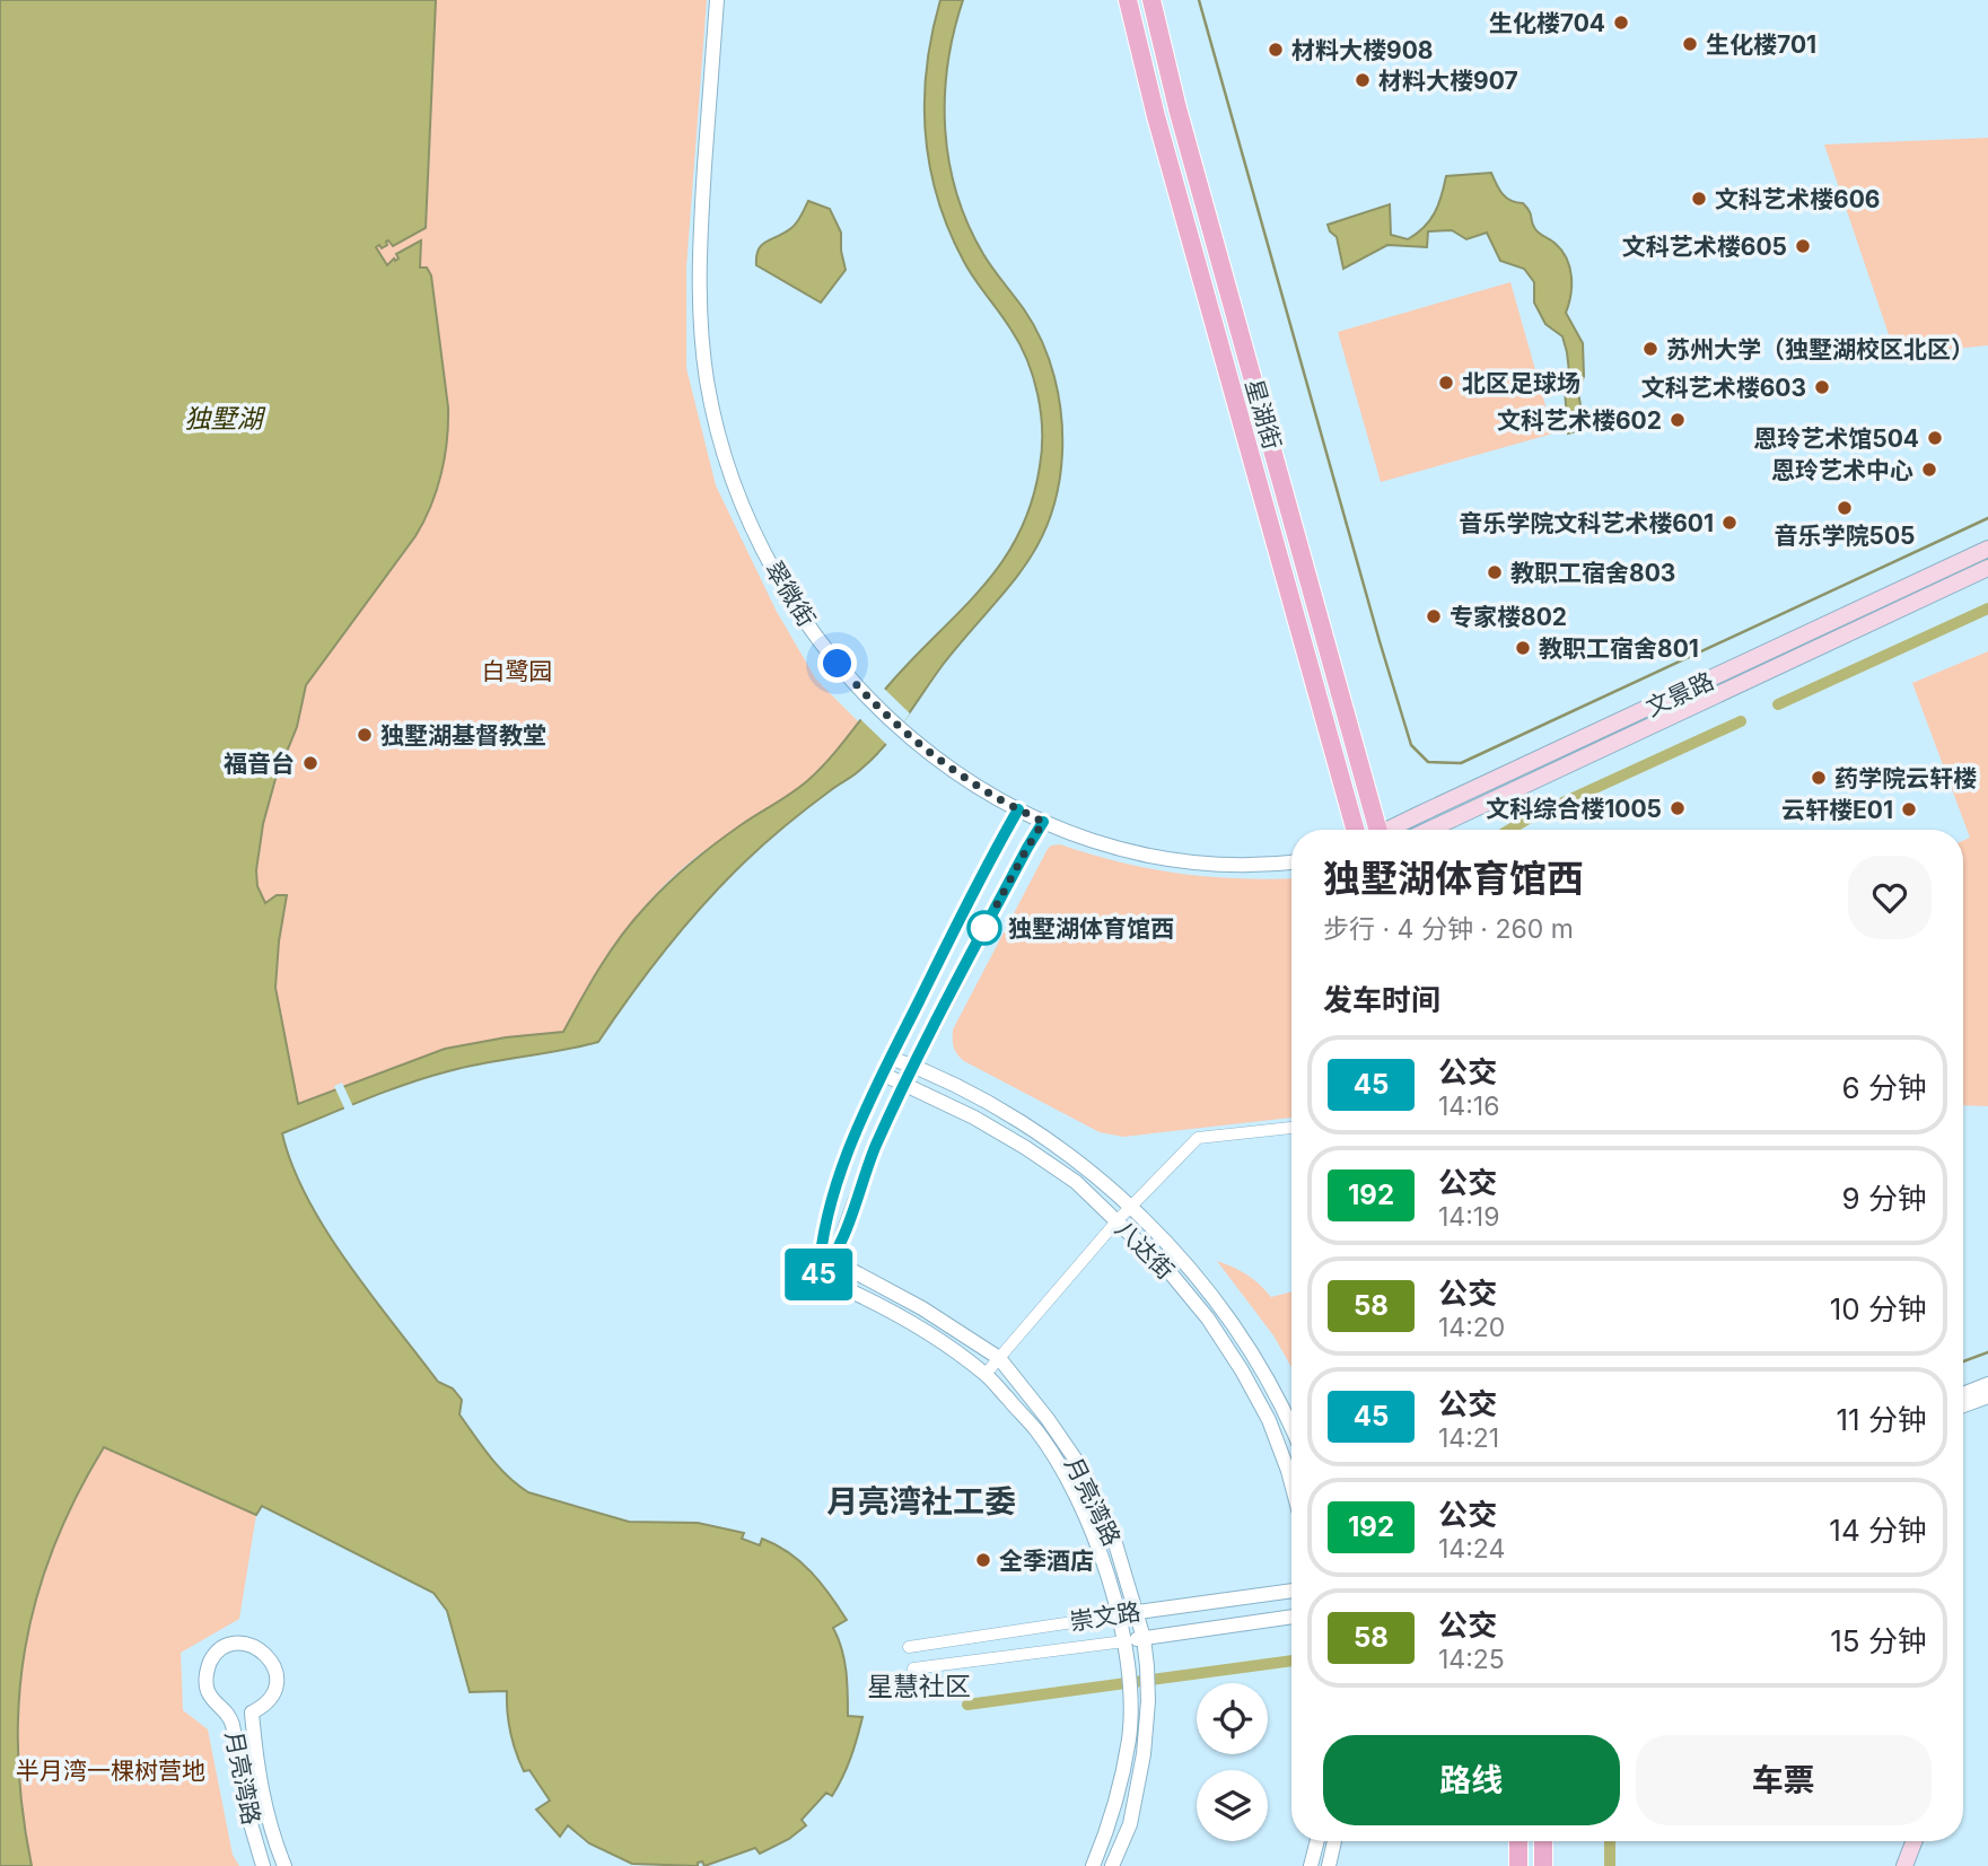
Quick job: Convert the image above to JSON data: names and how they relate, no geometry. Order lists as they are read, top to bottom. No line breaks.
{"streets":{"main road":["星湖街","文景路"],"street":["翠微街","八达街","月亮湾路","崇文路"]},"crossings":[["月亮湾路","崇文路"]],"districts":["月亮湾社工委","星慧社区"],"water":["独墅湖"],"parks":["白鹭园","半月湾一棵树营地"],"places":["生化楼704","生化楼701","材料大楼908","材料大楼907","文科艺术楼606","文科艺术楼605","苏州大学（独墅湖校区北区）","北区足球场","文科艺术楼603","文科艺术楼602","恩玲艺术馆504","恩玲艺术中心","音乐学院505","音乐学院文科艺术楼601","教职工宿舍803","专家楼802","教职工宿舍801","独墅湖基督教堂","福音台","药学院云轩楼","文科综合楼1005","云轩楼E01","独墅湖体育馆西","全季酒店"],"lines":["bus line 45"],"page":{"on_map":"45","heading":[["独墅湖体育馆西","步行 · 4 分钟 · 260 m"],"发车时间"],"list":[{"mark":"45","name":"公交","note":"14:16","value":"6 分钟"},{"mark":"192","name":"公交","note":"14:19","value":"9 分钟"},{"mark":"58","name":"公交","note":"14:20","value":"10 分钟"},{"mark":"45","name":"公交","note":"14:21","value":"11 分钟"},{"mark":"192","name":"公交","note":"14:24","value":"14 分钟"},{"mark":"58","name":"公交","note":"14:25","value":"15 分钟"}],"buttons":["路线","车票"]}}
